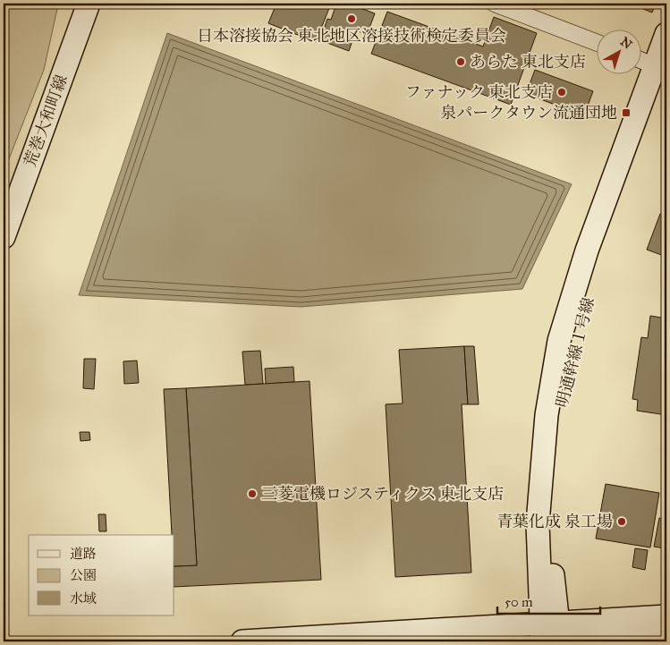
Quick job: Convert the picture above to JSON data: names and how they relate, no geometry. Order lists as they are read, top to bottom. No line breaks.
{"streets":{"street":["荒巻大和町線","明通幹線１号線"]},"places":{"other":["日本溶接協会 東北地区溶接技術検定委員会","あらた 東北支店","ファナック 東北支店","三菱電機ロジスティクス 東北支店","青葉化成 泉工場"],"transit":["泉パークタウン流通団地"]},"legend":["道路","公園","水域"],"scale_bar":"50 m","north":"top right"}
